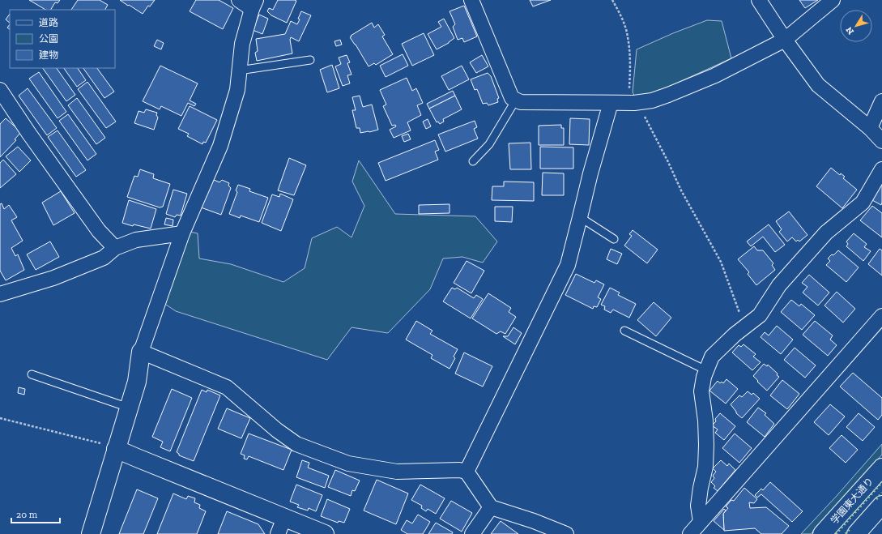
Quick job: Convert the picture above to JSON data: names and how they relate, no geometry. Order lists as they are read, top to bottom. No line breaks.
{"streets":{"street":["学園東大通り"]},"legend":["道路","公園","建物"],"scale_bar":"20 m","north":"bottom left"}
